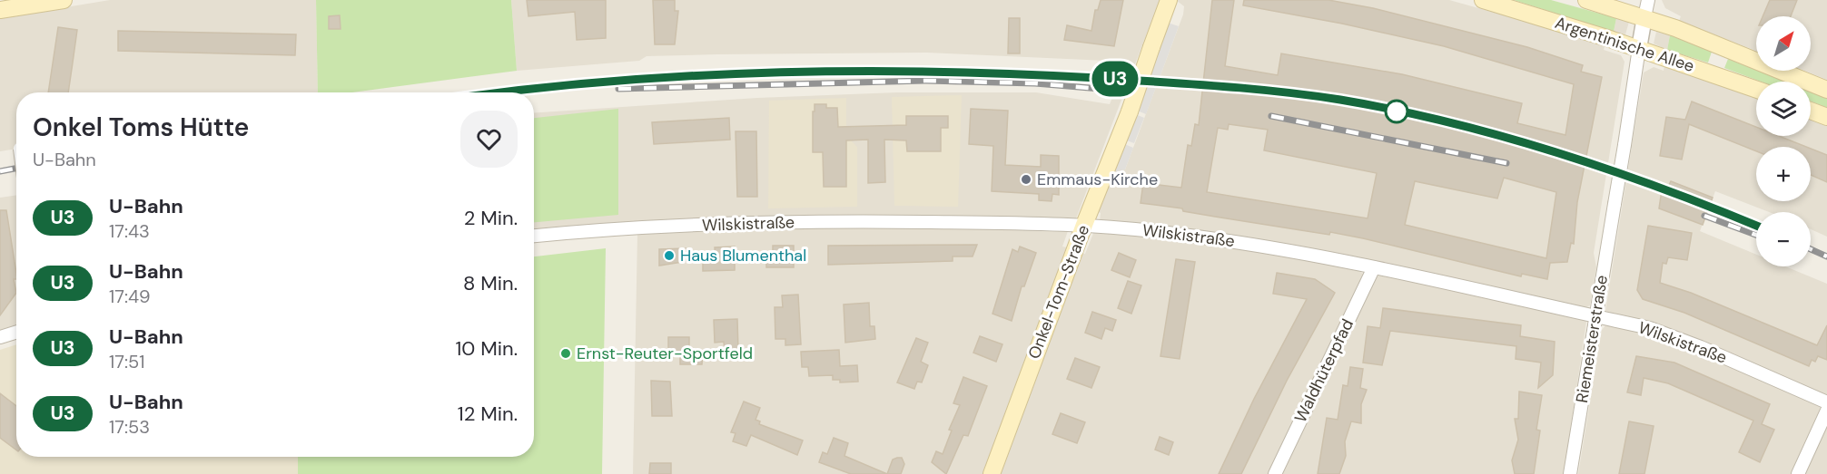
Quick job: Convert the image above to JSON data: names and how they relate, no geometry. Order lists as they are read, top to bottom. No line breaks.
{"streets":{"main road":["Argentinische Allee","Onkel-Tom-Straße"],"street":["Wilskistraße","Riemeisterstraße","Waldhüterpfad"]},"crossings":[["Argentinische Allee","Riemeisterstraße"],["Wilskistraße","Onkel-Tom-Straße"],["Wilskistraße","Riemeisterstraße"],["Wilskistraße","Waldhüterpfad"]],"places":["Emmaus-Kirche","Haus Blumenthal","Ernst-Reuter-Sportfeld"],"lines":["metro line U3"],"north":"top right","page":{"on_map":"U3","map_buttons":["+","−"],"heading":["Onkel Toms Hütte","U-Bahn"],"list":[{"mark":"U3","name":"U-Bahn","note":"17:43","value":"2 Min."},{"mark":"U3","name":"U-Bahn","note":"17:49","value":"8 Min."},{"mark":"U3","name":"U-Bahn","note":"17:51","value":"10 Min."},{"mark":"U3","name":"U-Bahn","note":"17:53","value":"12 Min."}]}}
